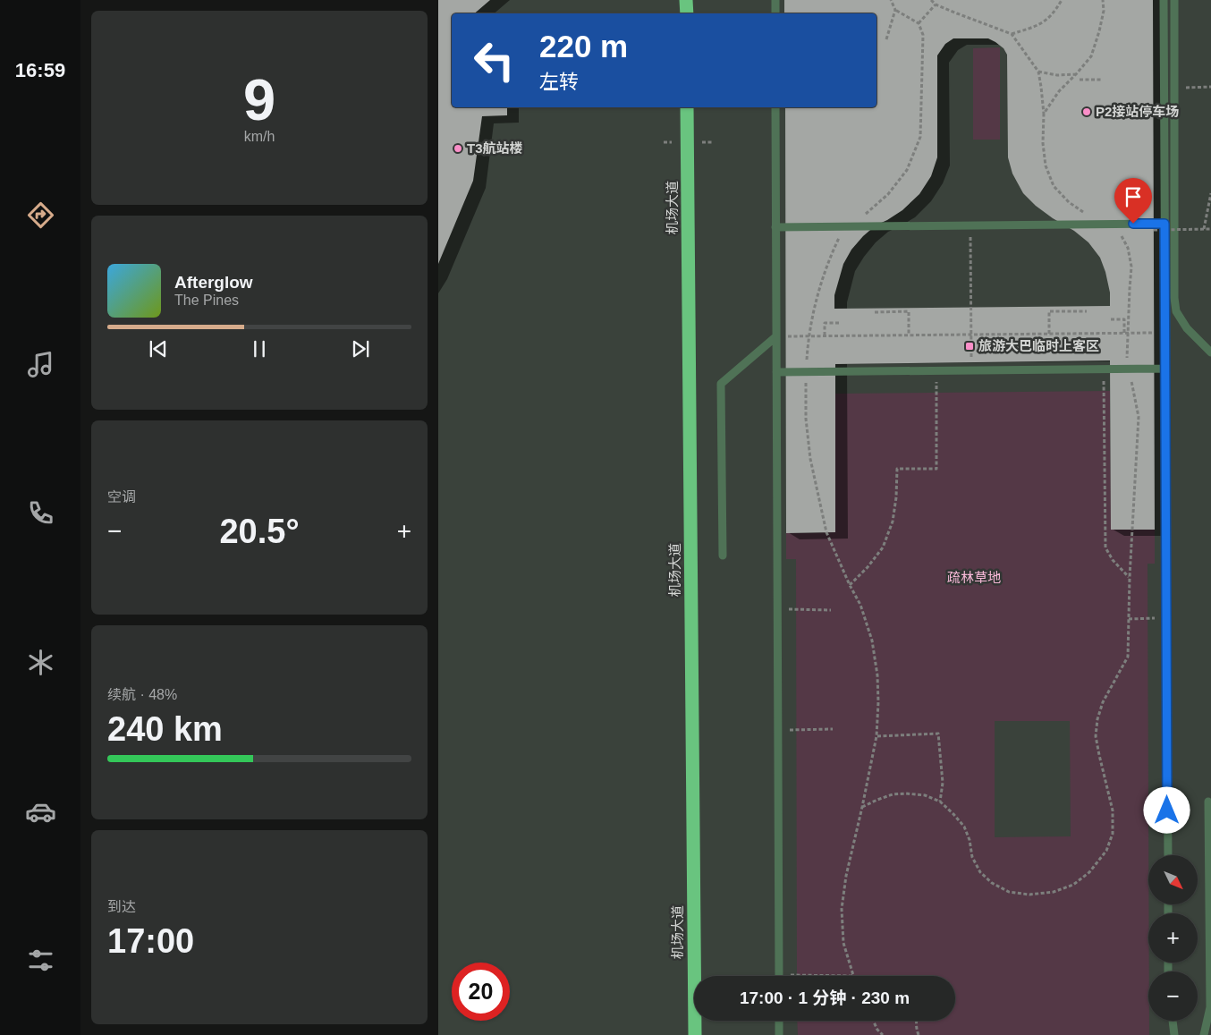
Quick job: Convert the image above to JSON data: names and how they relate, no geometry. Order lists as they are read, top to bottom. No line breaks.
{"streets":{"highway":["机场大道"]},"parks":["疏林草地"],"places":{"other":["P2接站停车场","T3航站楼"],"transit":["旅游大巴临时上客区"]},"north":"bottom right","page":{"tabs":"16:59","tile":[["9","km/h"],"空调",["续航 · 48%","240 km"],["到达","17:00"]],"turn":["220 m","左转"],"song":["Afterglow","The Pines"],"heat":["−","20.5°","+"],"map_buttons":["+","−"],"limit":"20","trip":"17:00 · 1 分钟 · 230 m"}}
